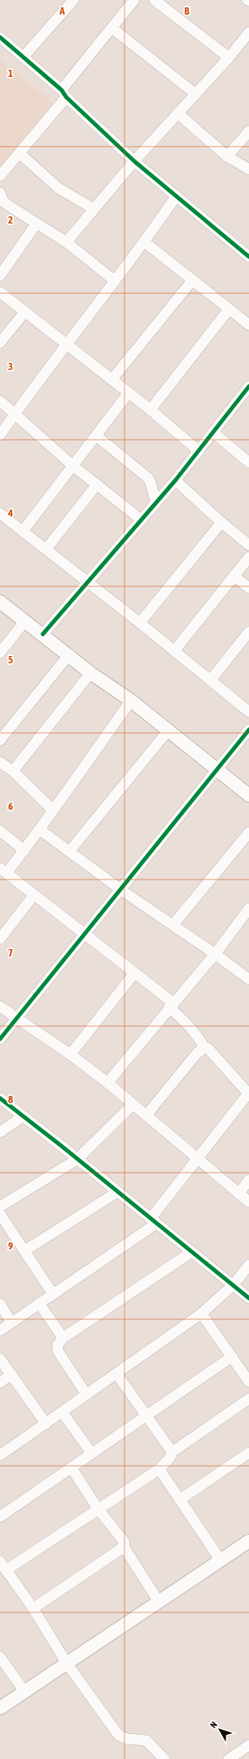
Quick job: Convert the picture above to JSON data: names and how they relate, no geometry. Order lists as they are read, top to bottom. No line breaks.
{"north":"top left","grid":{"columns":["A","B"],"rows":["1","2","3","4","5","6","7","8","9"]}}
